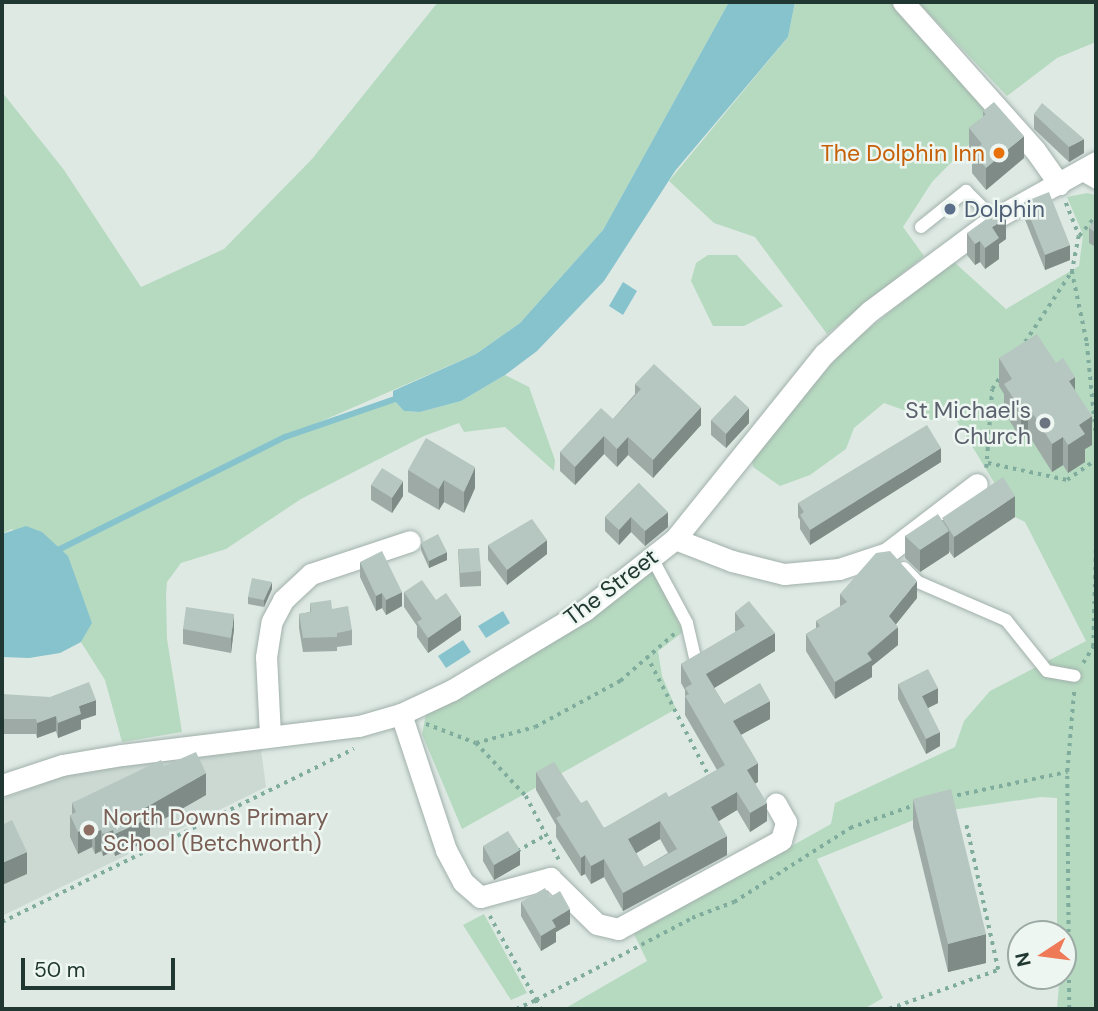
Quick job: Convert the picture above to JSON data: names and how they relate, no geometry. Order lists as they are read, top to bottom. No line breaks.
{"streets":{"street":["The Street"]},"places":["The Dolphin Inn","Dolphin","St Michael's Church","North Downs Primary School (Betchworth)"],"scale_bar":"50 m","north":"left"}
